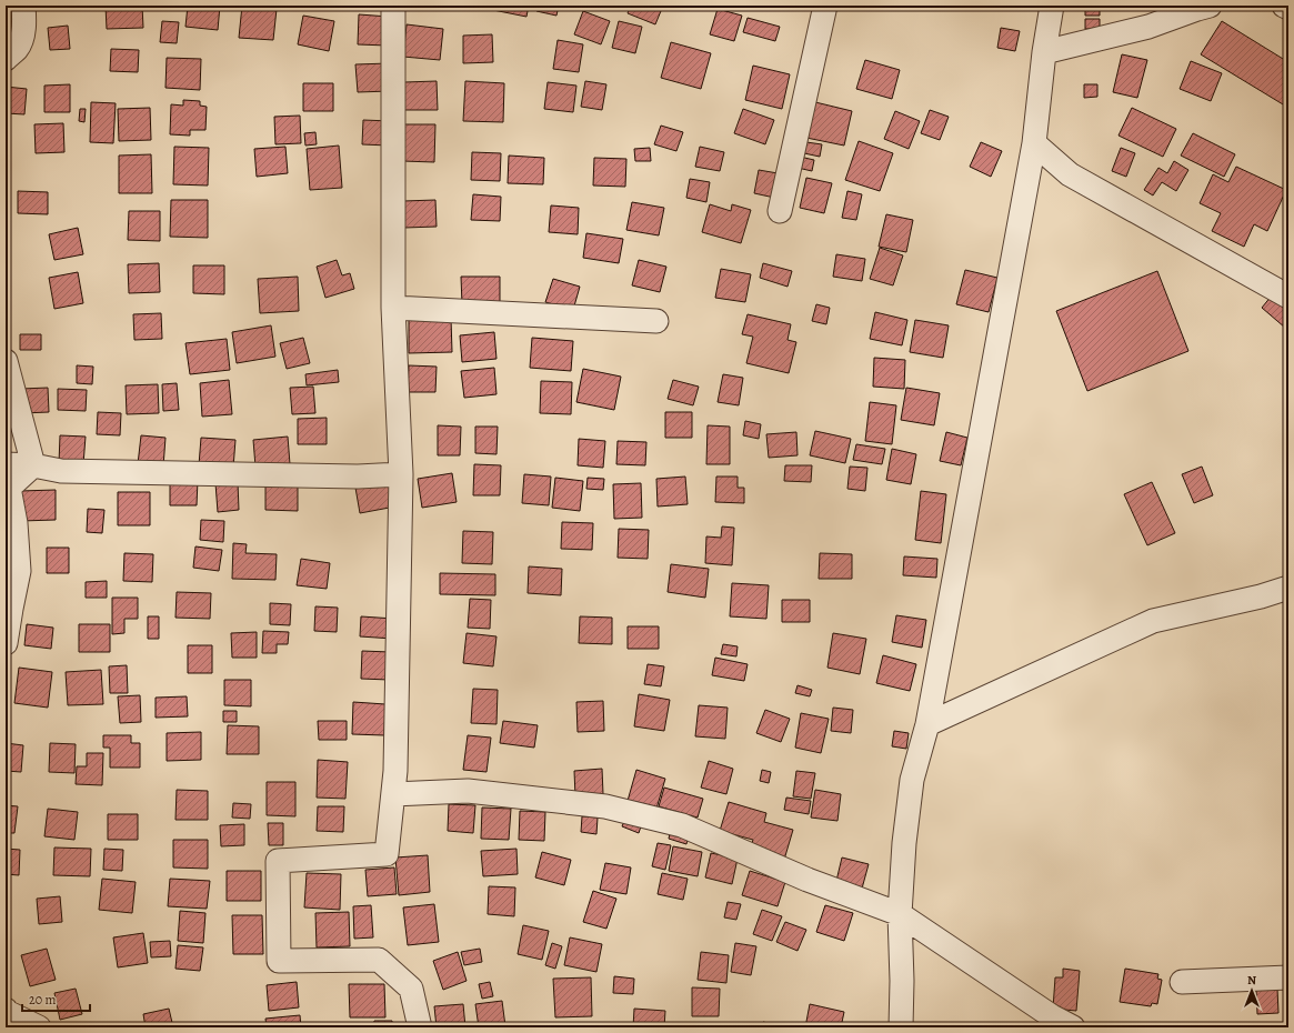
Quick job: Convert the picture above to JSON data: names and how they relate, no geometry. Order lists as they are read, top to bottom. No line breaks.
{"scale_bar":"20 m","north":"top"}
